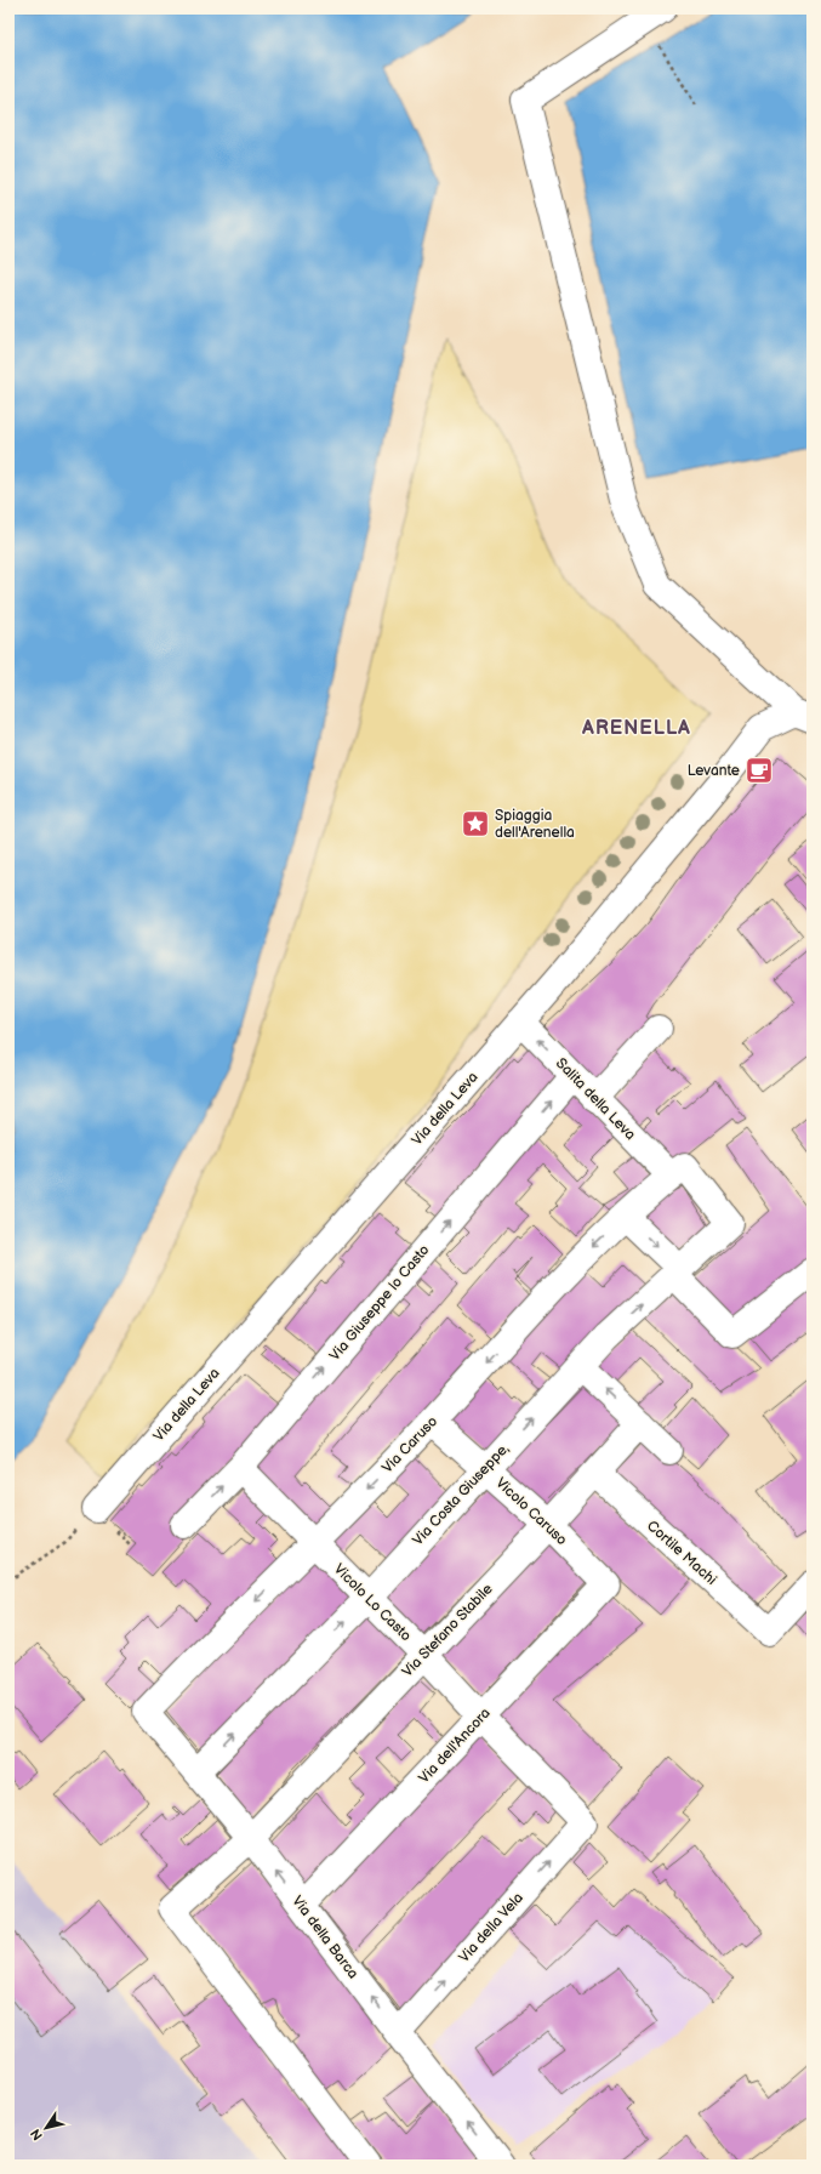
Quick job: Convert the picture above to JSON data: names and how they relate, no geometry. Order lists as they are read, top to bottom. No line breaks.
{"streets":{"street":["Salita della Leva","Via della Leva","Via Giuseppe lo Casto","Via Caruso","Via Costa Giuseppe,","Vicolo Caruso","Cortile Machi","Vicolo Lo Casto","Via Stefano Stabile","Via dell'Ancora","Via della Vela","Via della Barca"]},"crossings":[["Salita della Leva","Via della Leva"],["Salita della Leva","Via Giuseppe lo Casto"],["Salita della Leva","Via Caruso"],["Salita della Leva","Via Costa Giuseppe,"],["Via Giuseppe lo Casto","Vicolo Lo Casto"],["Via Caruso","Via Costa Giuseppe,"],["Via Caruso","Vicolo Caruso"],["Via Caruso","Vicolo Lo Casto"],["Via Caruso","Via della Barca"],["Via Costa Giuseppe,","Vicolo Caruso"],["Via Costa Giuseppe,","Vicolo Lo Casto"],["Via Costa Giuseppe,","Via della Barca"],["Vicolo Caruso","Via Stefano Stabile"],["Vicolo Caruso","Via dell'Ancora"],["Cortile Machi","Via Stefano Stabile"],["Vicolo Lo Casto","Via Stefano Stabile"],["Vicolo Lo Casto","Via dell'Ancora"],["Vicolo Lo Casto","Via della Vela"],["Via Stefano Stabile","Via della Barca"],["Via dell'Ancora","Via della Barca"],["Via della Vela","Via della Barca"]],"one_way":["Salita della Leva","Via Giuseppe lo Casto","Via Caruso","Via Costa Giuseppe,","Via della Vela","Via della Barca"],"districts":["ARENELLA"],"places":{"cafe":["Levante"],"place":["Spiaggia dell'Arenella"]},"north":"bottom left"}
